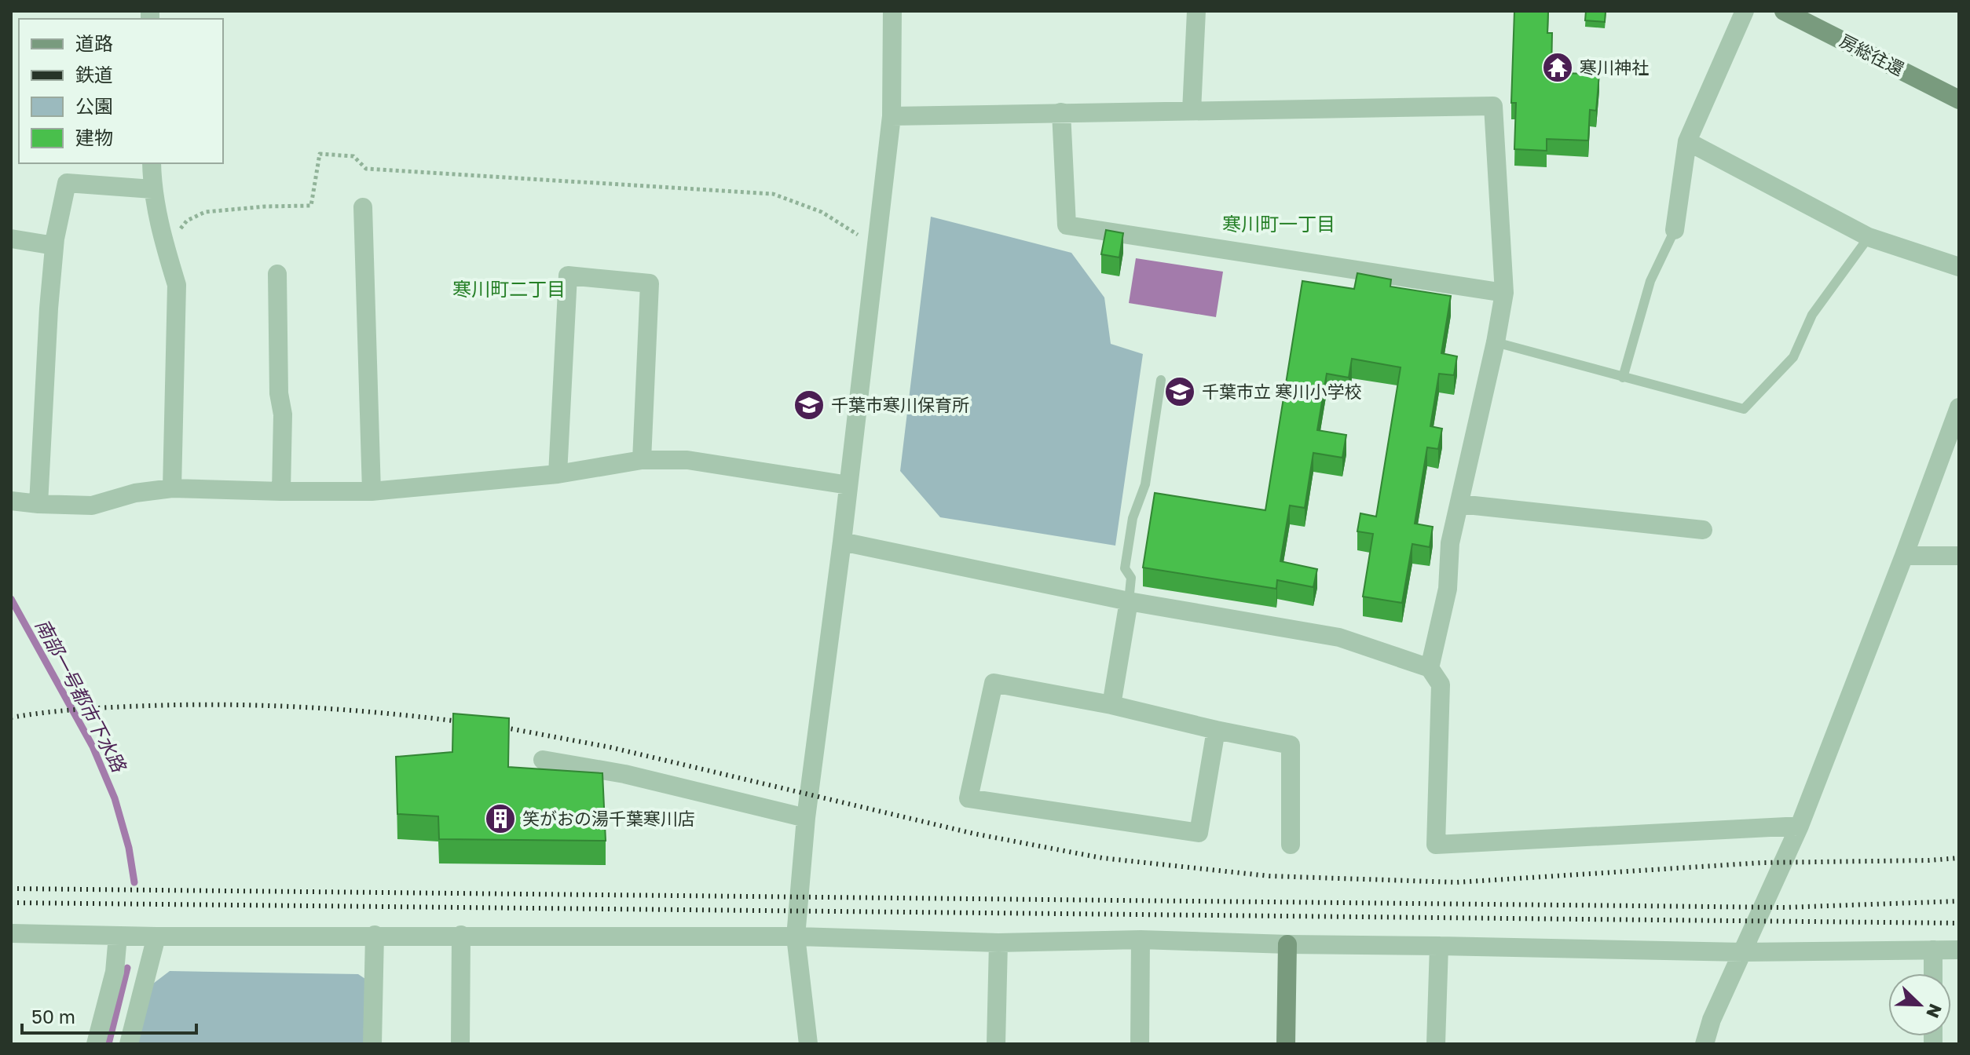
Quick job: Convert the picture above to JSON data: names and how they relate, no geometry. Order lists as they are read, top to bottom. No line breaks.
{"streets":{"street":["房総往還"]},"districts":["寒川町一丁目","寒川町二丁目"],"water":["南部一号都市下水路"],"places":{"temple":["寒川神社"],"school or university":["千葉市立 寒川小学校","千葉市寒川保育所"],"building":["笑がおの湯千葉寒川店"]},"legend":["道路","鉄道","公園","建物"],"scale_bar":"50 m","north":"bottom right"}
